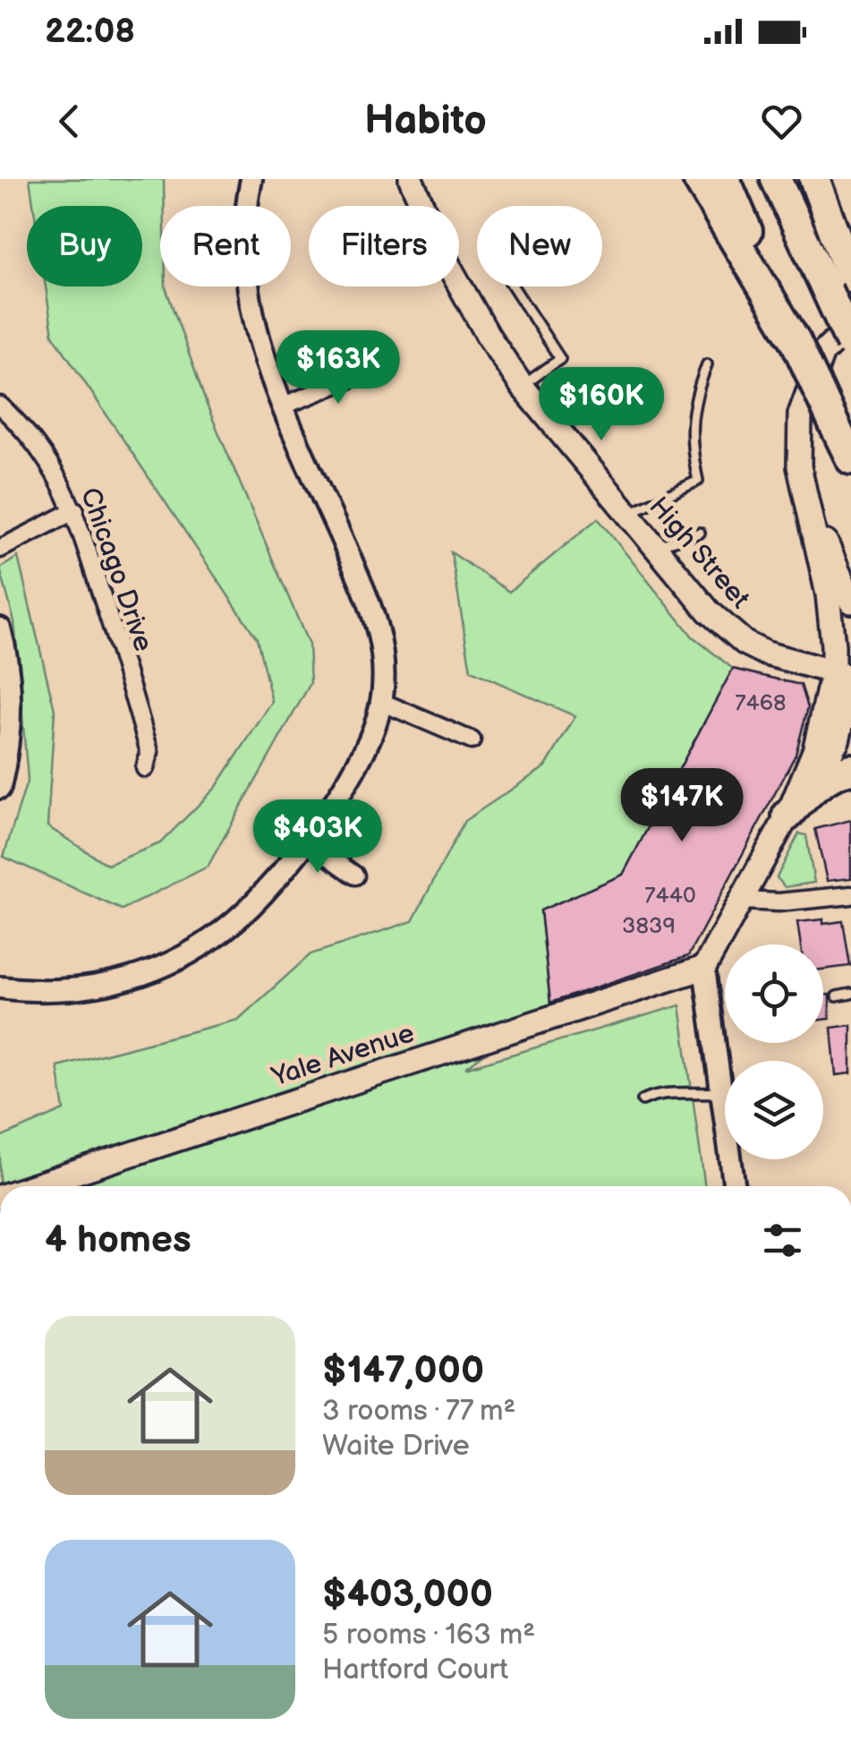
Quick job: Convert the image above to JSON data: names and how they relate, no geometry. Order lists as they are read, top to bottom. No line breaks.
{"streets":{"main road":["High Street","Yale Avenue"],"street":["Chicago Drive"]},"house_numbers":["7468","7440","3839"],"page":{"status":"22:08","header":"Habito","chip":["Buy","Rent","Filters","New"],"price":["$163K","$160K","$147K","$403K"],"heading":"4 homes","list":[{"name":"$147,000","note":"3 rooms · 77 m² · Waite Drive"},{"name":"$403,000","note":"5 rooms · 163 m² · Hartford Court"}]}}
